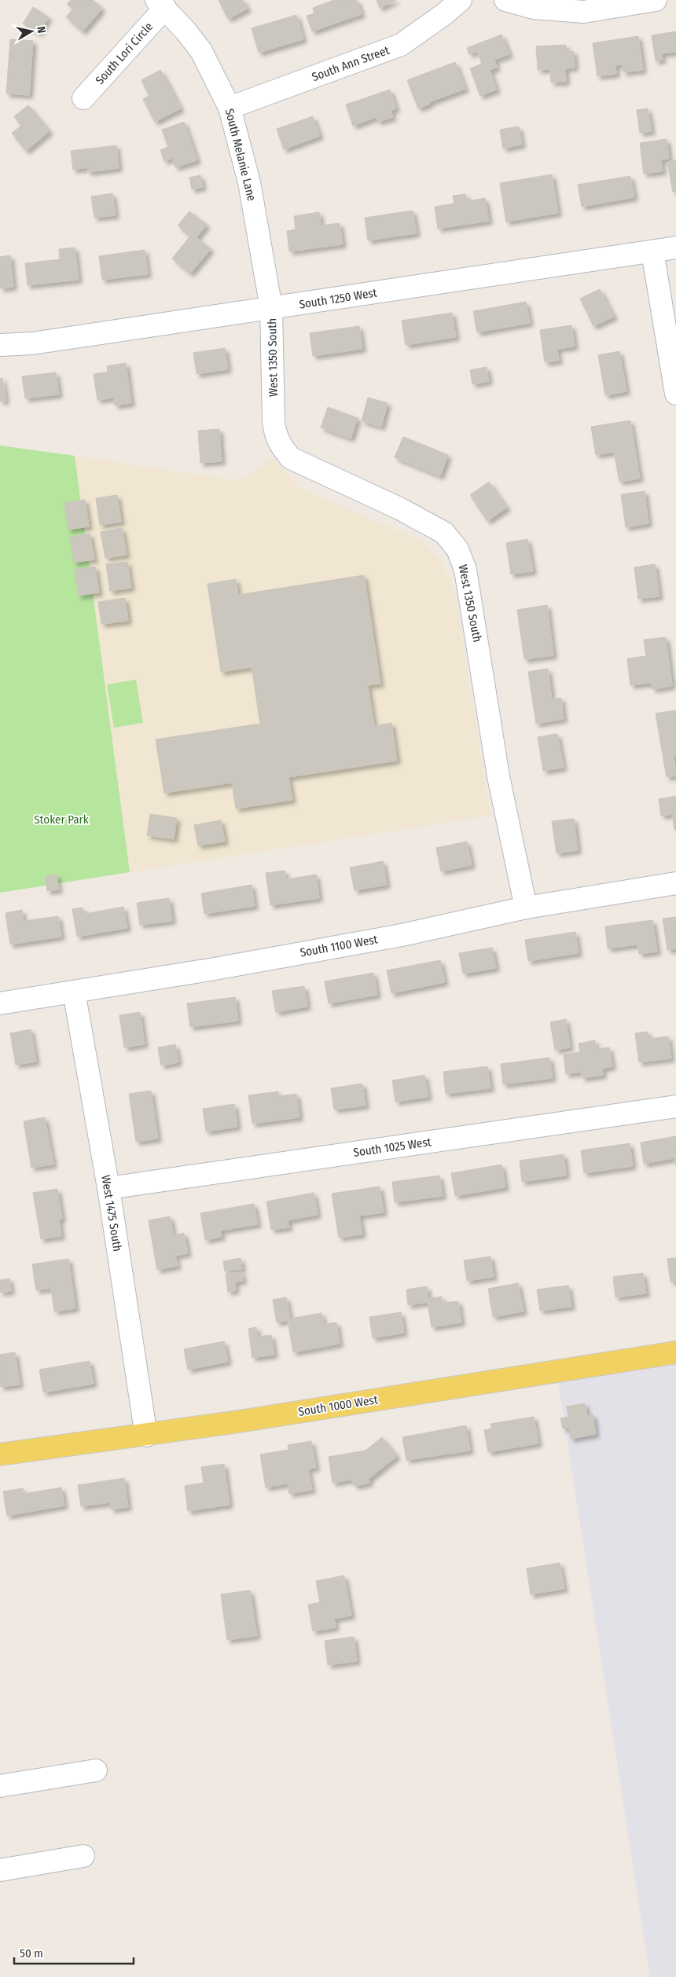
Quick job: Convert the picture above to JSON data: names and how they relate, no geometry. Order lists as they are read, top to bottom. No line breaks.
{"streets":{"main road":["South 1000 West"],"street":["South Lori Circle","South Ann Street","South Melanie Lane","South 1250 West","West 1350 South","South 1100 West","South 1025 West","West 1475 South"]},"crossings":[["South Lori Circle","South Melanie Lane"],["South Ann Street","South Melanie Lane"],["South Melanie Lane","South 1250 West"],["South Melanie Lane","West 1350 South"],["South 1250 West","West 1350 South"],["West 1350 South","South 1100 West"],["South 1100 West","West 1475 South"],["South 1025 West","West 1475 South"],["West 1475 South","South 1000 West"]],"parks":["Stoker Park"],"scale_bar":"50 m","north":"right"}
